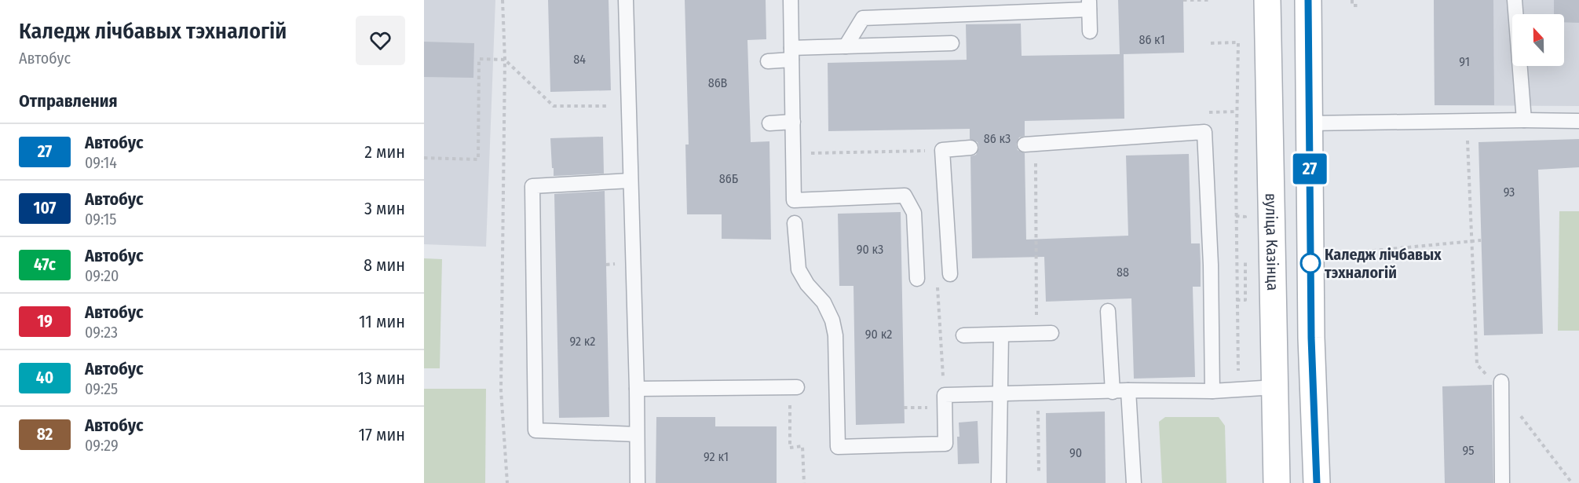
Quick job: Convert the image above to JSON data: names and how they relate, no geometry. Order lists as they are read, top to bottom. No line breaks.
{"streets":{"main road":["вуліца Казінца"]},"places":["Каледж лічбавых тэхналогій"],"lines":["bus line 27"],"house_numbers":["86 к1","84","91","86В","86 к3","86Б","93","90 к3","88","90 к2","92 к2","95","90","92 к1"],"north":"top","page":{"heading":[["Каледж лічбавых тэхналогій","Автобус"],"Отправления"],"on_map":"27","list":[{"mark":"27","name":"Автобус","note":"09:14","value":"2 мин"},{"mark":"107","name":"Автобус","note":"09:15","value":"3 мин"},{"mark":"47с","name":"Автобус","note":"09:20","value":"8 мин"},{"mark":"19","name":"Автобус","note":"09:23","value":"11 мин"},{"mark":"40","name":"Автобус","note":"09:25","value":"13 мин"},{"mark":"82","name":"Автобус","note":"09:29","value":"17 мин"}]}}
